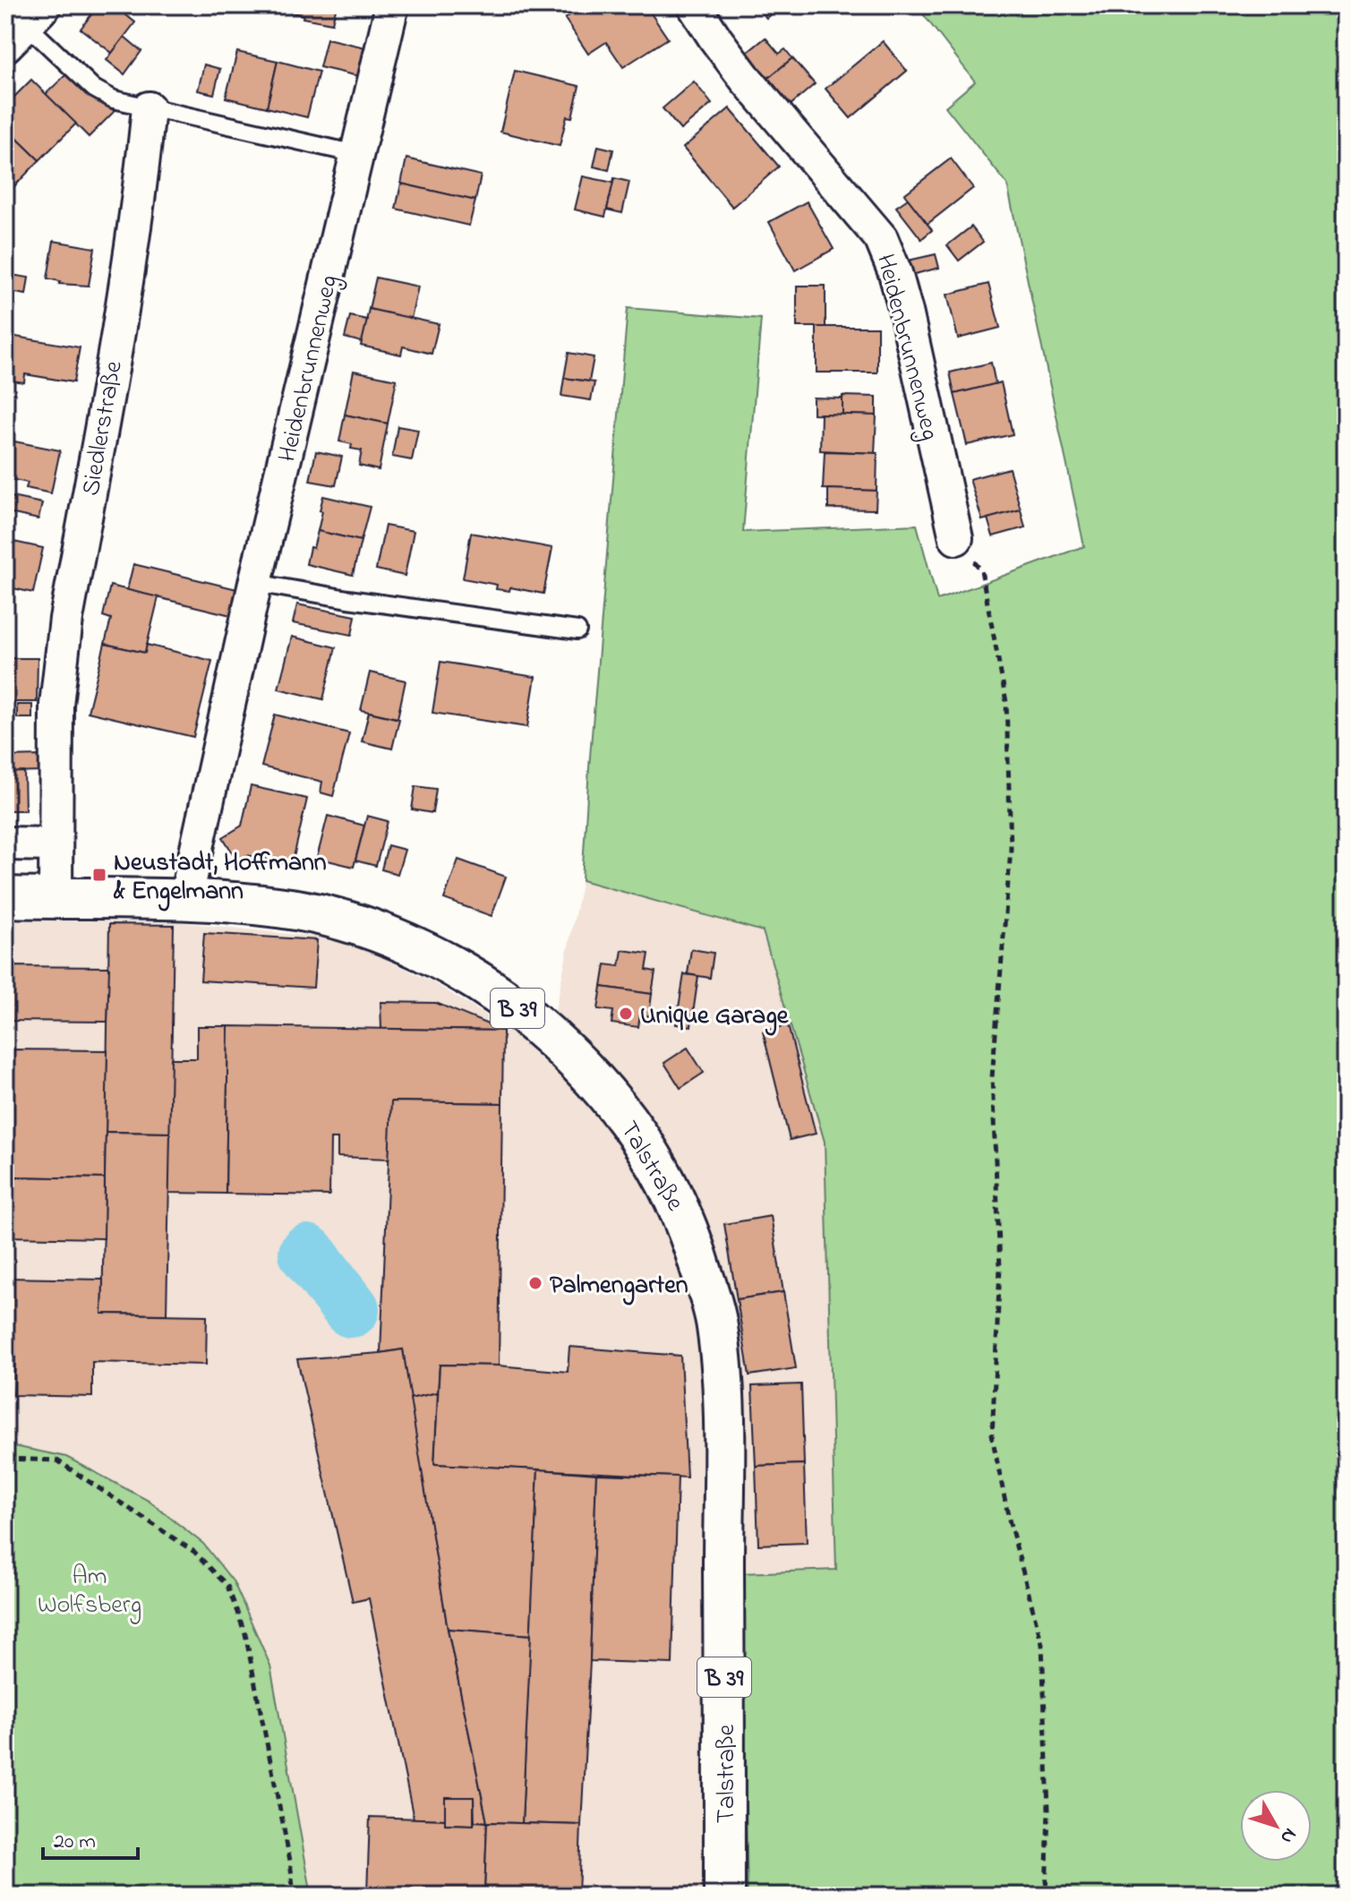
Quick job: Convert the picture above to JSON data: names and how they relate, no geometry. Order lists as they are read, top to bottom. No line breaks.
{"streets":{"main road":["B 39","Talstraße"],"street":["Heidenbrunnenweg","Siedlerstraße"]},"crossings":[["Heidenbrunnenweg","Talstraße"],["Siedlerstraße","Talstraße"]],"parks":["Am Wolfsberg"],"places":{"transit":["Neustadt, Hoffmann & Engelmann"],"other":["Unique Garage","Palmengarten"]},"scale_bar":"20 m","north":"bottom right"}
